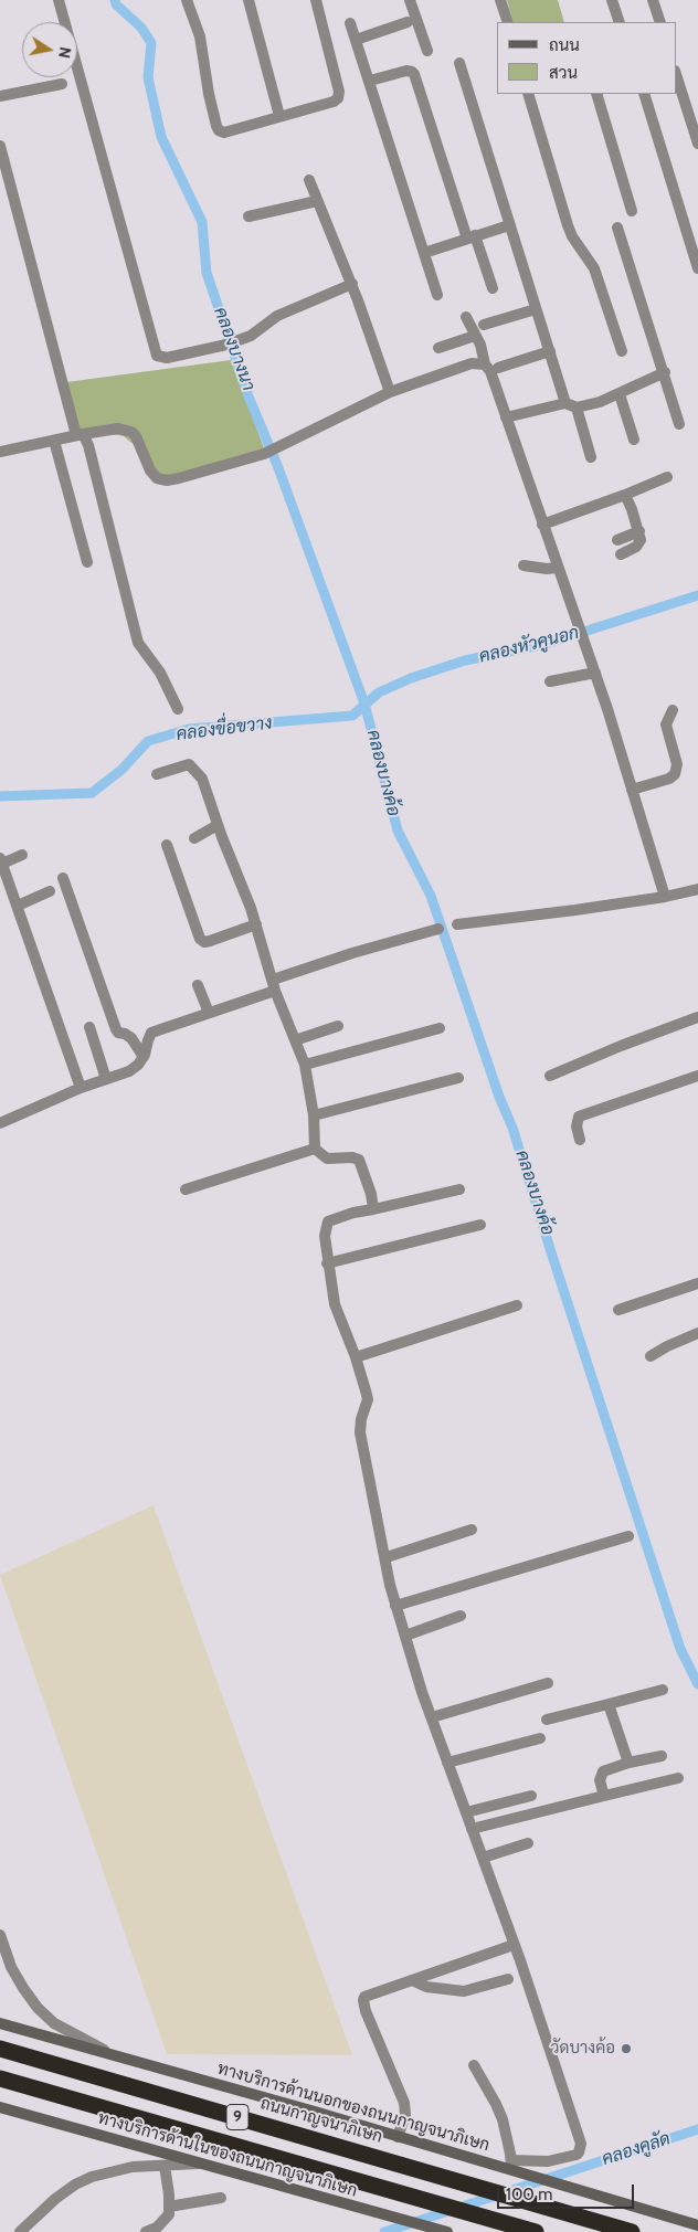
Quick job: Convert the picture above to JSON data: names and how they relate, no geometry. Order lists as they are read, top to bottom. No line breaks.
{"streets":{"highway":["9","ถนนกาญจนาภิเษก"],"main road":["ทางบริการด้านนอกของถนนกาญจนาภิเษก","ทางบริการด้านในของถนนกาญจนาภิเษก"]},"water":["คลองบางนา","คลองหัวคูนอก","คลองขื่อขวาง","คลองบางค้อ","คลองคูลัด"],"places":["วัดบางค้อ"],"legend":["ถนน","สวน"],"scale_bar":"100 m","north":"right"}
